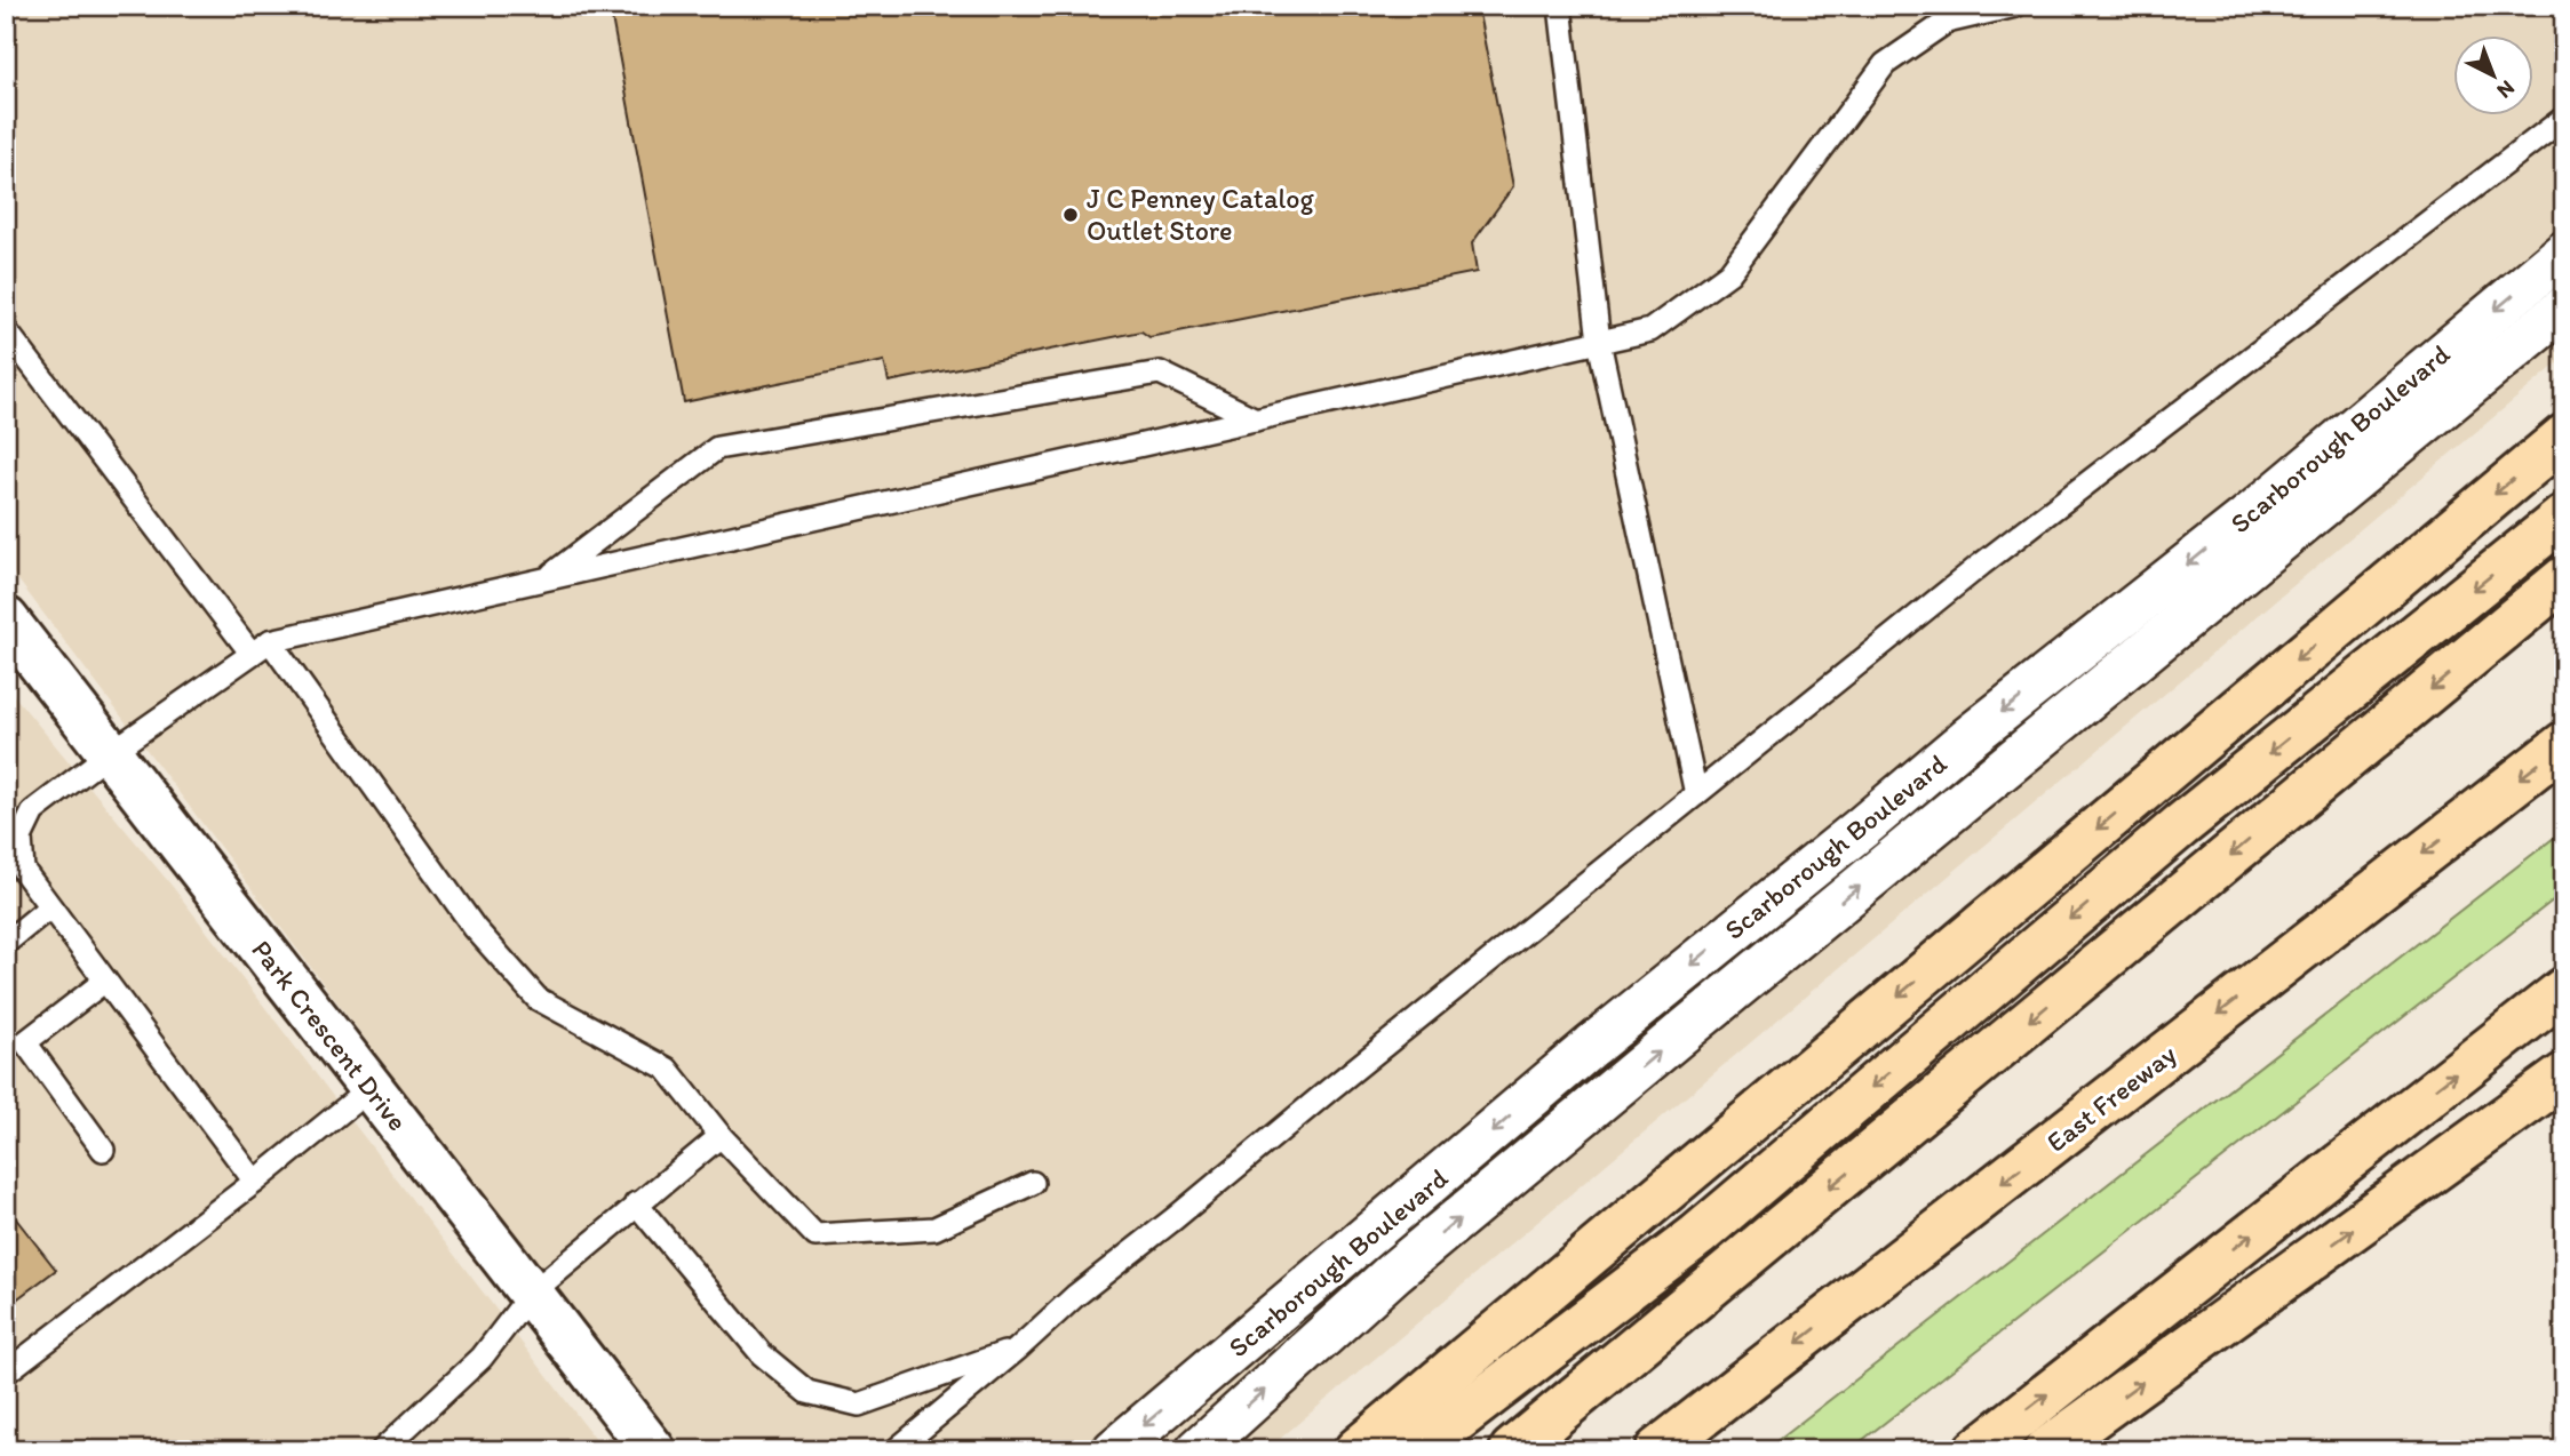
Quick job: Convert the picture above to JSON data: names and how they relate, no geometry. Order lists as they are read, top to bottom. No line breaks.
{"streets":{"highway":["East Freeway"],"street":["Scarborough Boulevard","Park Crescent Drive"]},"places":["J C Penney Catalog Outlet Store"],"north":"bottom right"}
